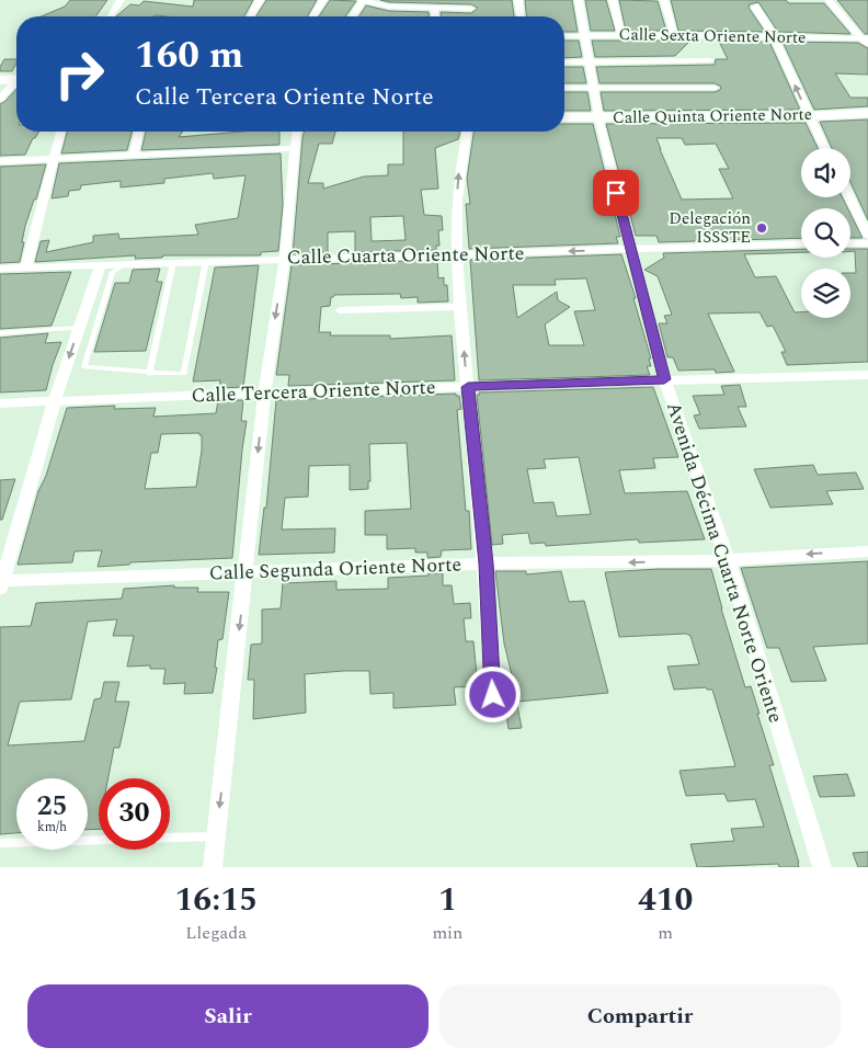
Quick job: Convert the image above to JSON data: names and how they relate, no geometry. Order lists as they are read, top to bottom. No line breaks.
{"streets":{"street":["Calle Sexta Oriente Norte","Calle Quinta Oriente Norte","Calle Cuarta Oriente Norte","Calle Tercera Oriente Norte","Avenida Décima Cuarta Norte Oriente","Calle Segunda Oriente Norte"]},"crossings":[["Calle Sexta Oriente Norte","Avenida Décima Cuarta Norte Oriente"],["Calle Quinta Oriente Norte","Avenida Décima Cuarta Norte Oriente"],["Calle Cuarta Oriente Norte","Avenida Décima Cuarta Norte Oriente"],["Calle Tercera Oriente Norte","Avenida Décima Cuarta Norte Oriente"],["Avenida Décima Cuarta Norte Oriente","Calle Segunda Oriente Norte"]],"one_way":["Calle Segunda Oriente Norte"],"places":["Delegación ISSSTE"],"page":{"turn":["160 m","Calle Tercera Oriente Norte"],"speed":"25 km/h","limit":"30","eta":["16:15","Llegada","1","min","410","m"],"buttons":["Salir","Compartir"]}}
